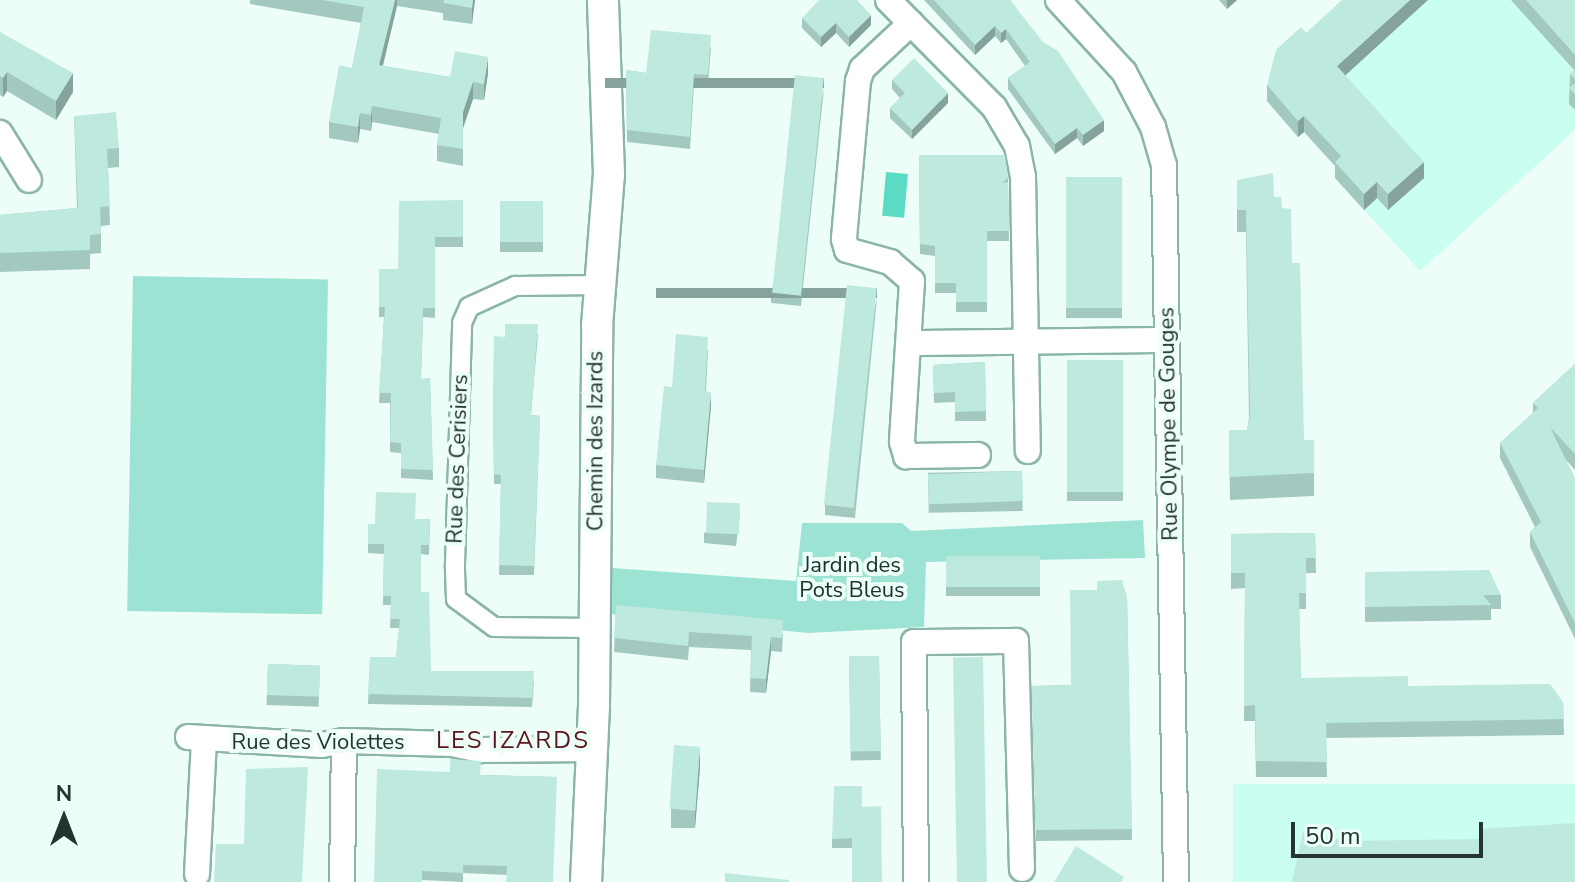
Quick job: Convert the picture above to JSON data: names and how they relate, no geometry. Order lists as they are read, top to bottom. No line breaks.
{"streets":{"street":["Rue Olympe de Gouges","Chemin des Izards","Rue des Cerisiers","Rue des Violettes"]},"crossings":[["Chemin des Izards","Rue des Cerisiers"],["Chemin des Izards","Rue des Violettes"]],"districts":["LES IZARDS"],"parks":["Jardin des Pots Bleus"],"scale_bar":"50 m","north":"top"}
